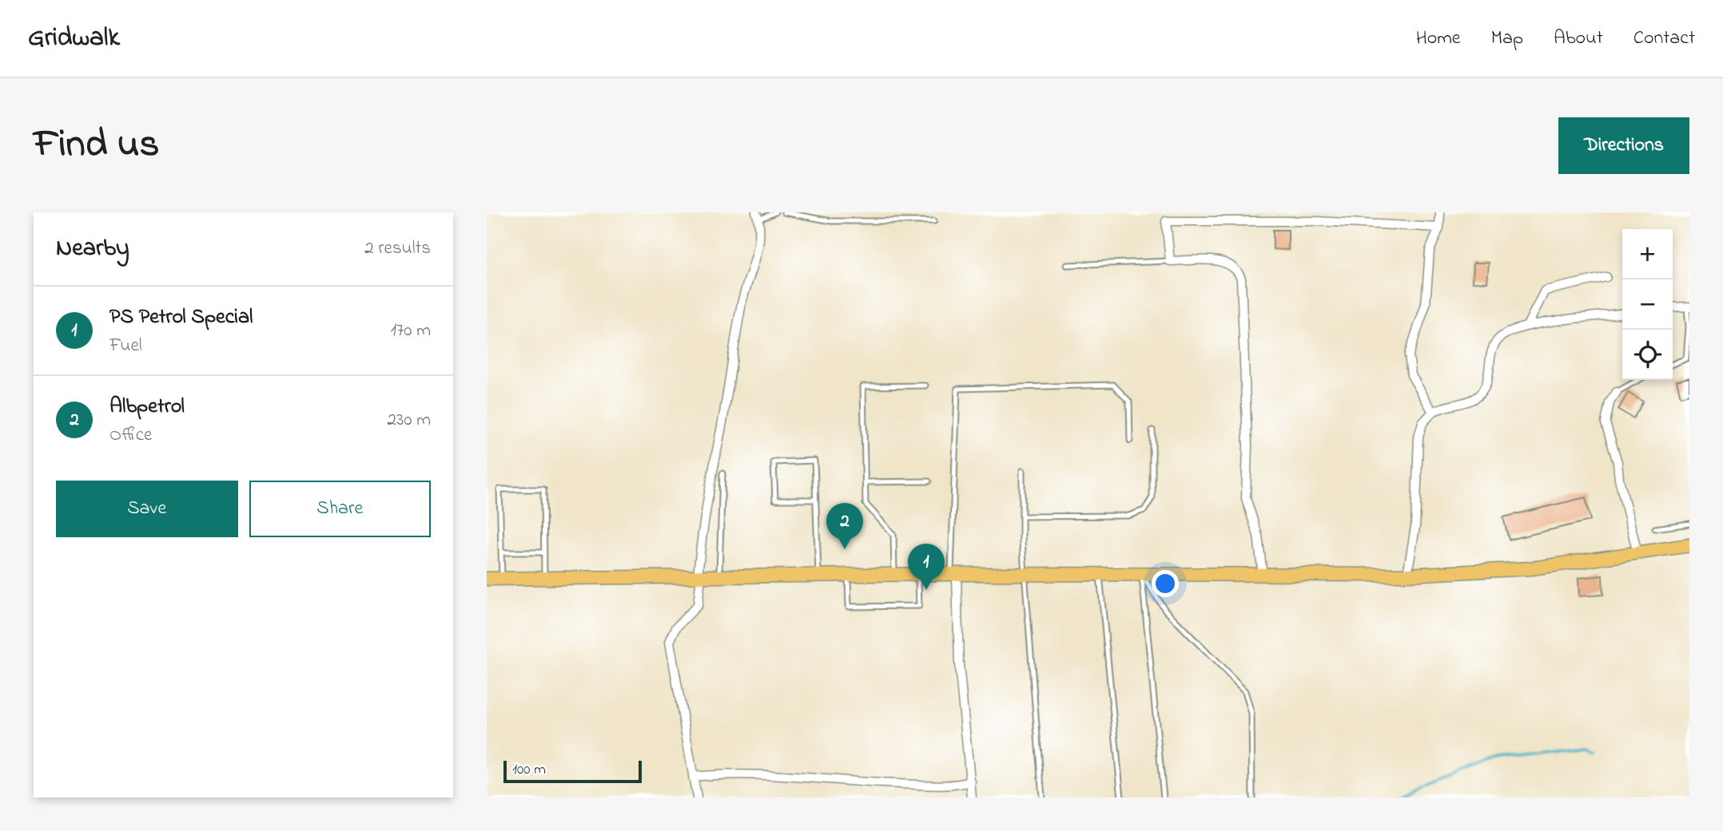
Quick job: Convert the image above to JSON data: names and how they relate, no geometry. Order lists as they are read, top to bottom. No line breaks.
{"scale_bar":"100 m","page":{"header":"Gridwalk","nav":["Home","Map","About","Contact"],"title":"Find us","buttons":["Directions",["Save","Share"]],"heading":["Nearby","2 results"],"map_buttons":["+","−"],"list":[{"mark":"1","name":"PS Petrol Special","note":"Fuel","value":"170 m"},{"mark":"2","name":"Albpetrol","note":"Office","value":"230 m"}],"pins":["2","1"],"scale":"100 m"}}
